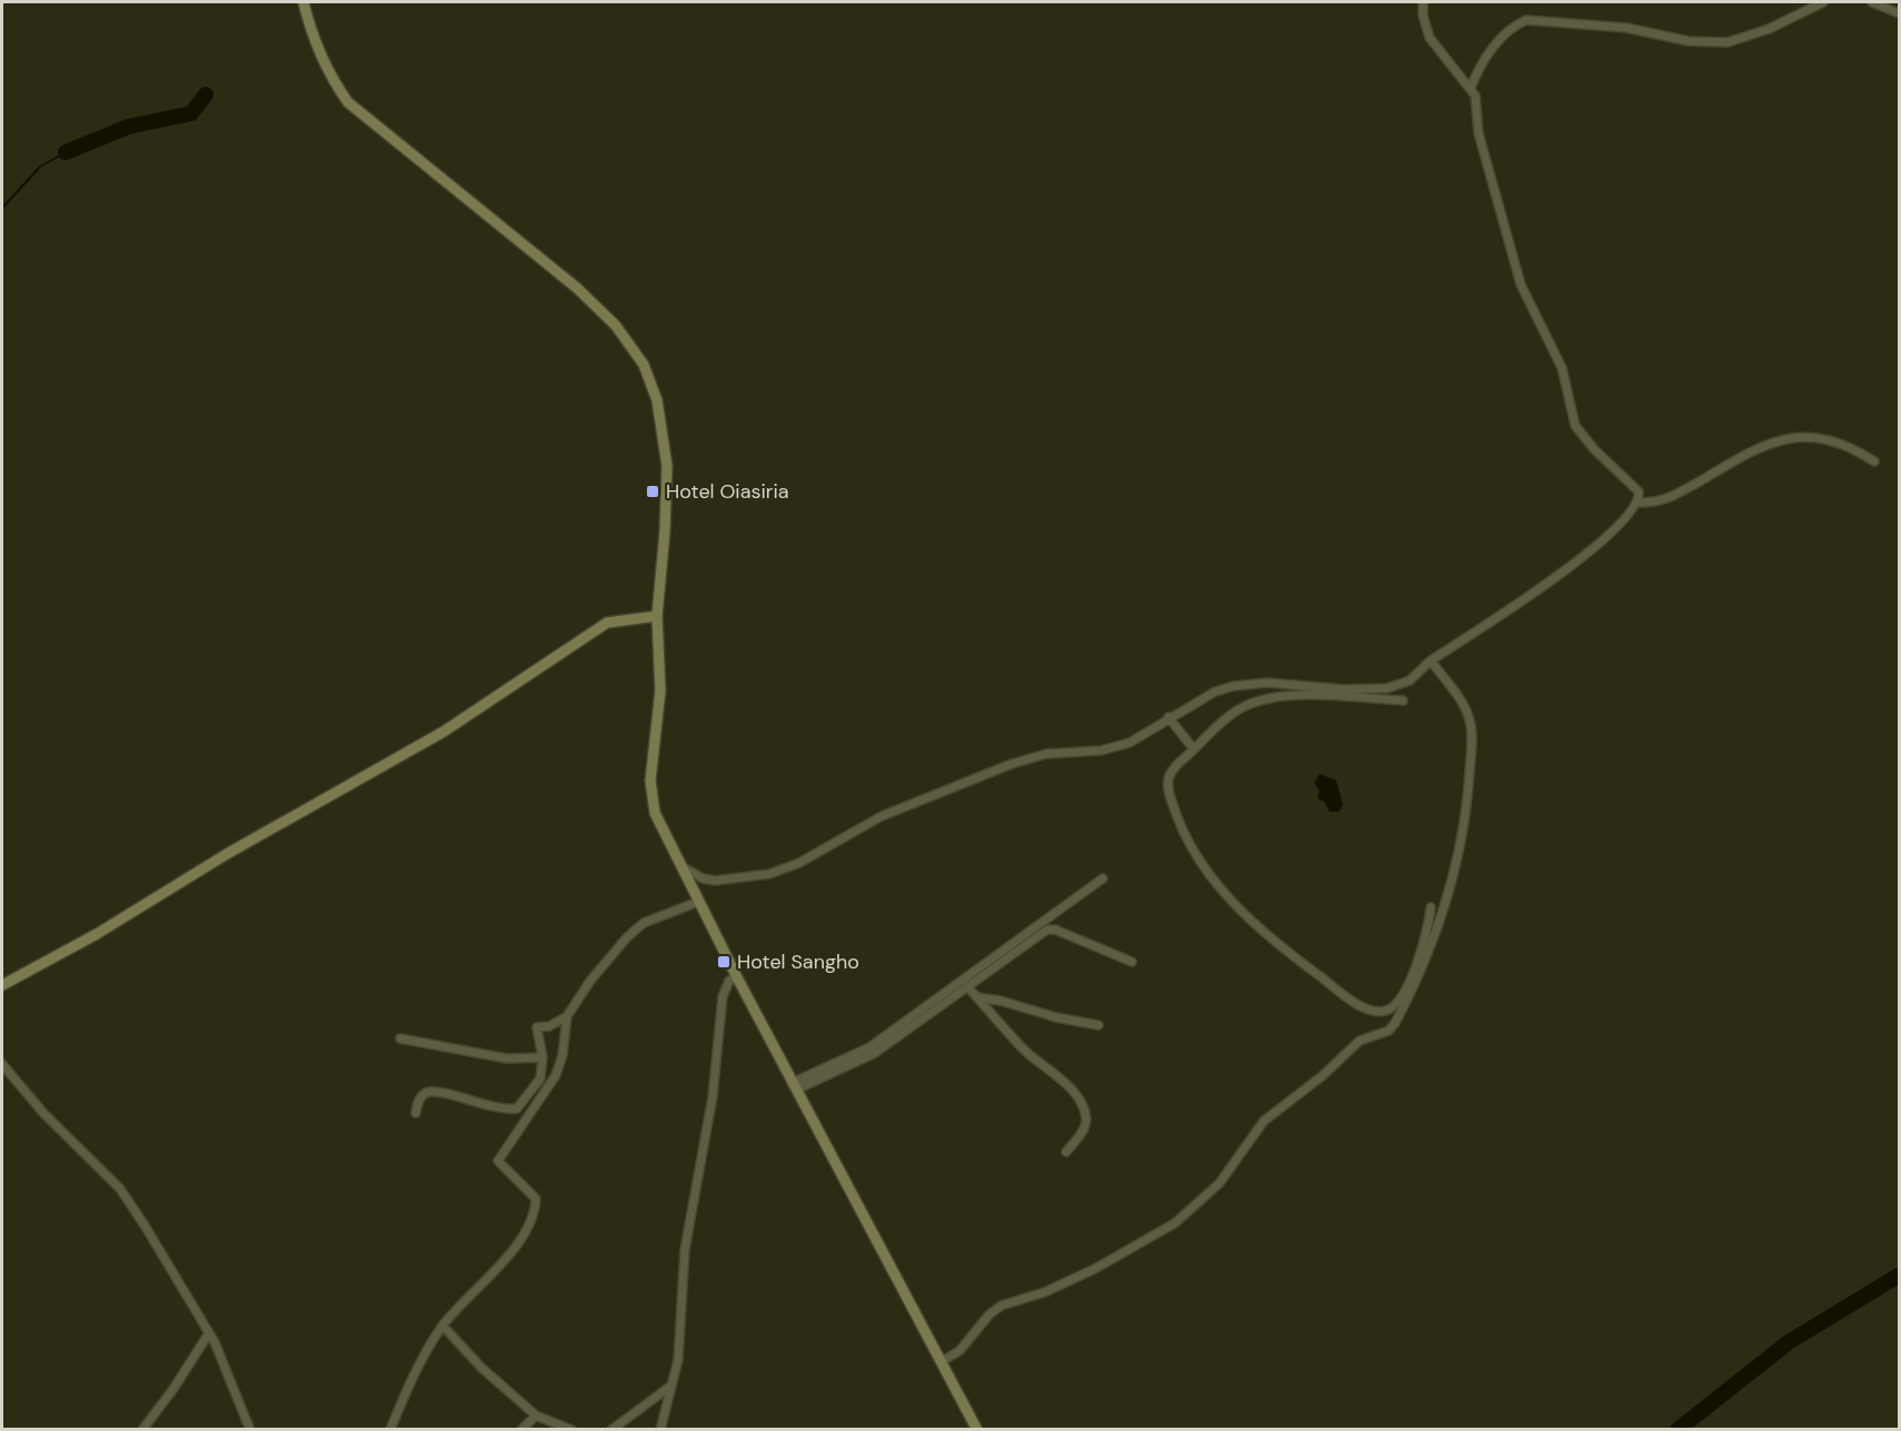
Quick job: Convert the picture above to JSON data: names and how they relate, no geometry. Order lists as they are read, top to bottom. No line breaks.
{"places":{"transit":["Hotel Oiasiria","Hotel Sangho"]}}
